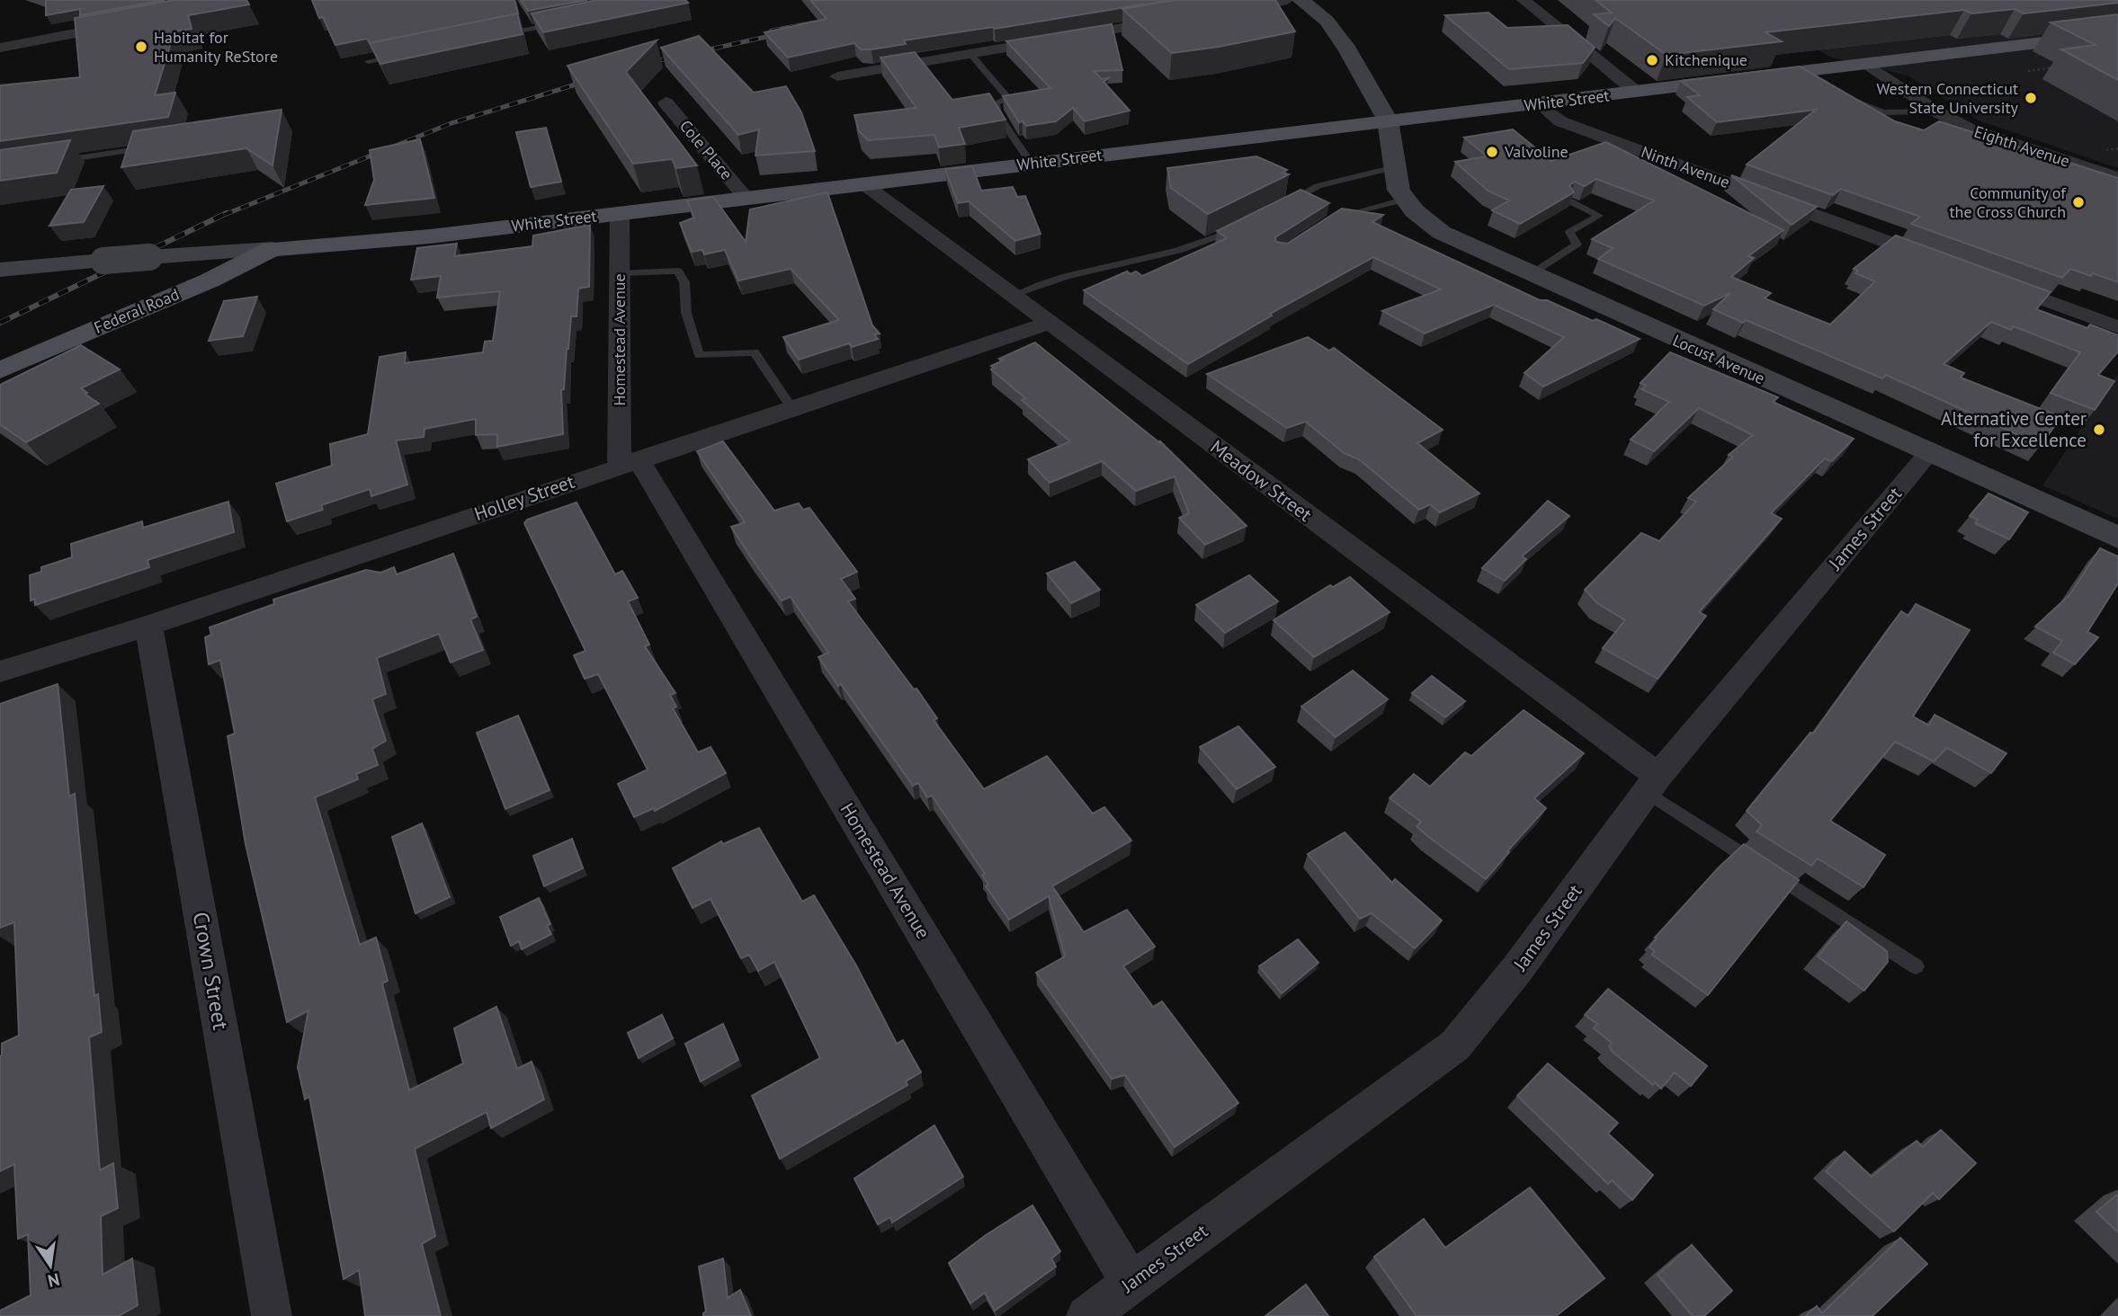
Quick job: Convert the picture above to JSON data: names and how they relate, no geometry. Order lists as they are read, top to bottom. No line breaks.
{"streets":{"main road":["White Street","Federal Road"],"street":["Eighth Avenue","Cole Place","Ninth Avenue","Homestead Avenue","Locust Avenue","Meadow Street","Holley Street","James Street","Crown Street"]},"crossings":[["White Street","Eighth Avenue"],["White Street","Cole Place"],["White Street","Ninth Avenue"],["White Street","Federal Road"],["White Street","Homestead Avenue"],["White Street","Meadow Street"],["Homestead Avenue","Holley Street"],["Homestead Avenue","James Street"],["Locust Avenue","James Street"],["Meadow Street","Holley Street"],["Meadow Street","James Street"],["Holley Street","Crown Street"]],"places":["Habitat for Humanity ReStore","Kitchenique","Western Connecticut State University","Valvoline","Community of the Cross Church","Alternative Center for Excellence"],"north":"bottom"}
